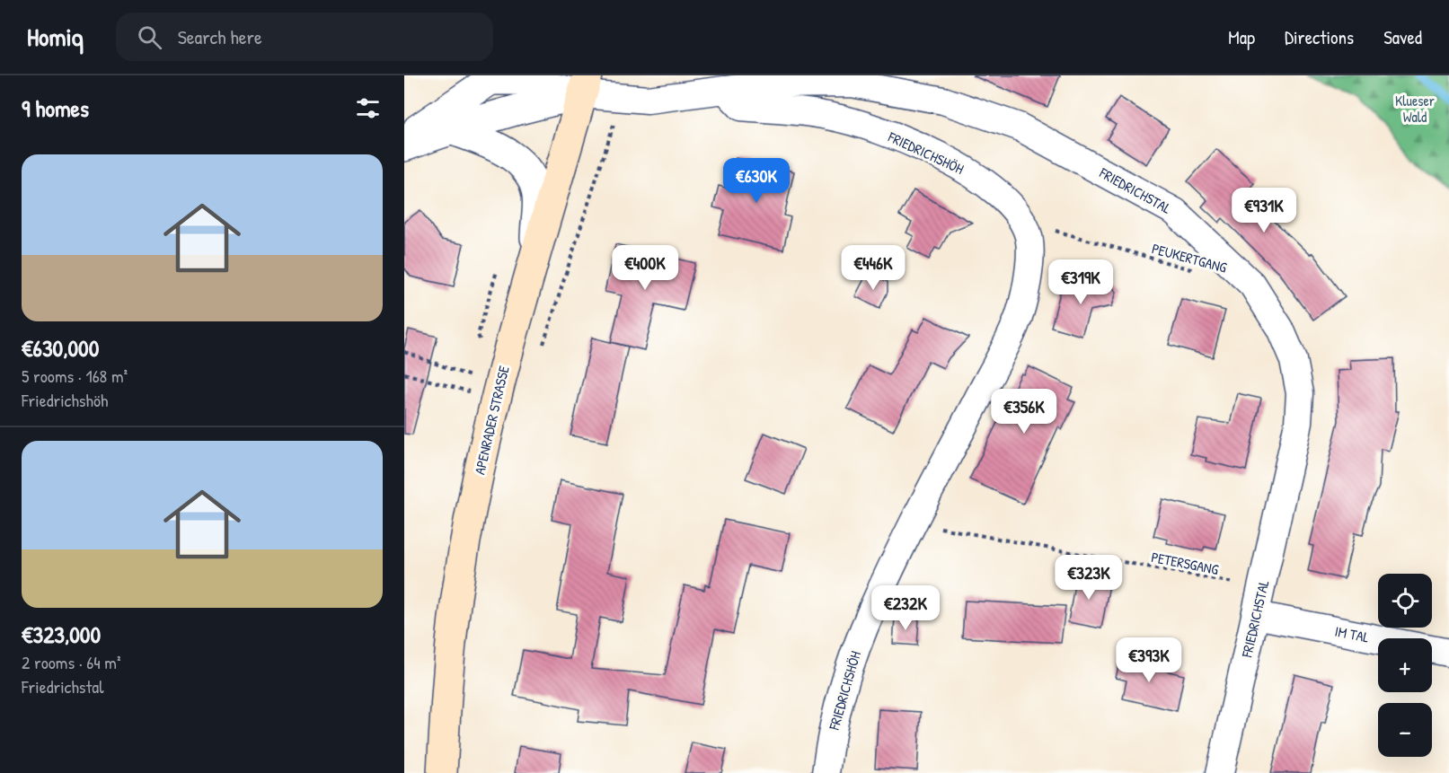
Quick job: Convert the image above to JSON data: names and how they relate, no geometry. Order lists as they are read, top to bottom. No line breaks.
{"streets":{"main road":["APENRADER STRASSE"],"street":["FRIEDRICHSHÖH","FRIEDRICHSTAL","IM TAL"],"path":["PEUKERTGANG","PETERSGANG"]},"crossings":[["FRIEDRICHSHÖH","FRIEDRICHSTAL"],["FRIEDRICHSHÖH","PEUKERTGANG"],["FRIEDRICHSHÖH","PETERSGANG"],["FRIEDRICHSTAL","PETERSGANG"],["FRIEDRICHSTAL","IM TAL"]],"parks":["Klueser Wald"],"page":{"header":"Homiq","search":"Search here","nav":["Map","Directions","Saved"],"heading":"9 homes","list":[{"name":"€630,000","note":"5 rooms · 168 m² · Friedrichshöh"},{"name":"€323,000","note":"2 rooms · 64 m² · Friedrichstal"}],"price":["€630K","€931K","€400K","€446K","€319K","€356K","€323K","€232K","€393K"],"map_buttons":["+","−"]}}
